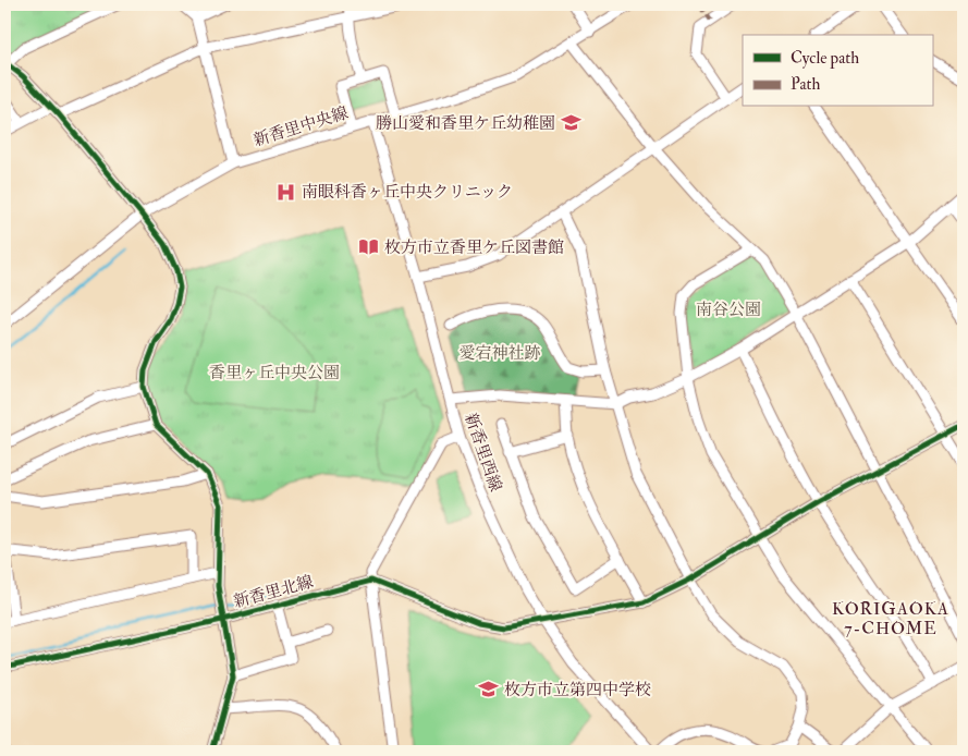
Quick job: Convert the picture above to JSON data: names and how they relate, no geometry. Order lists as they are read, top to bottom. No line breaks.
{"streets":{"street":["新香里中央線","新香里西線","新香里北線"]},"crossings":[["新香里中央線","新香里西線"]],"districts":["KORIGAOKA 7-CHOME"],"parks":["南谷公園","愛宕神社跡","香里ヶ丘中央公園"],"places":{"school or university":["勝山愛和香里ケ丘幼稚園","枚方市立第四中学校"],"hospital":["南眼科香ヶ丘中央クリニック"],"library":["枚方市立香里ケ丘図書館"]},"legend":["Cycle path","Path"]}
